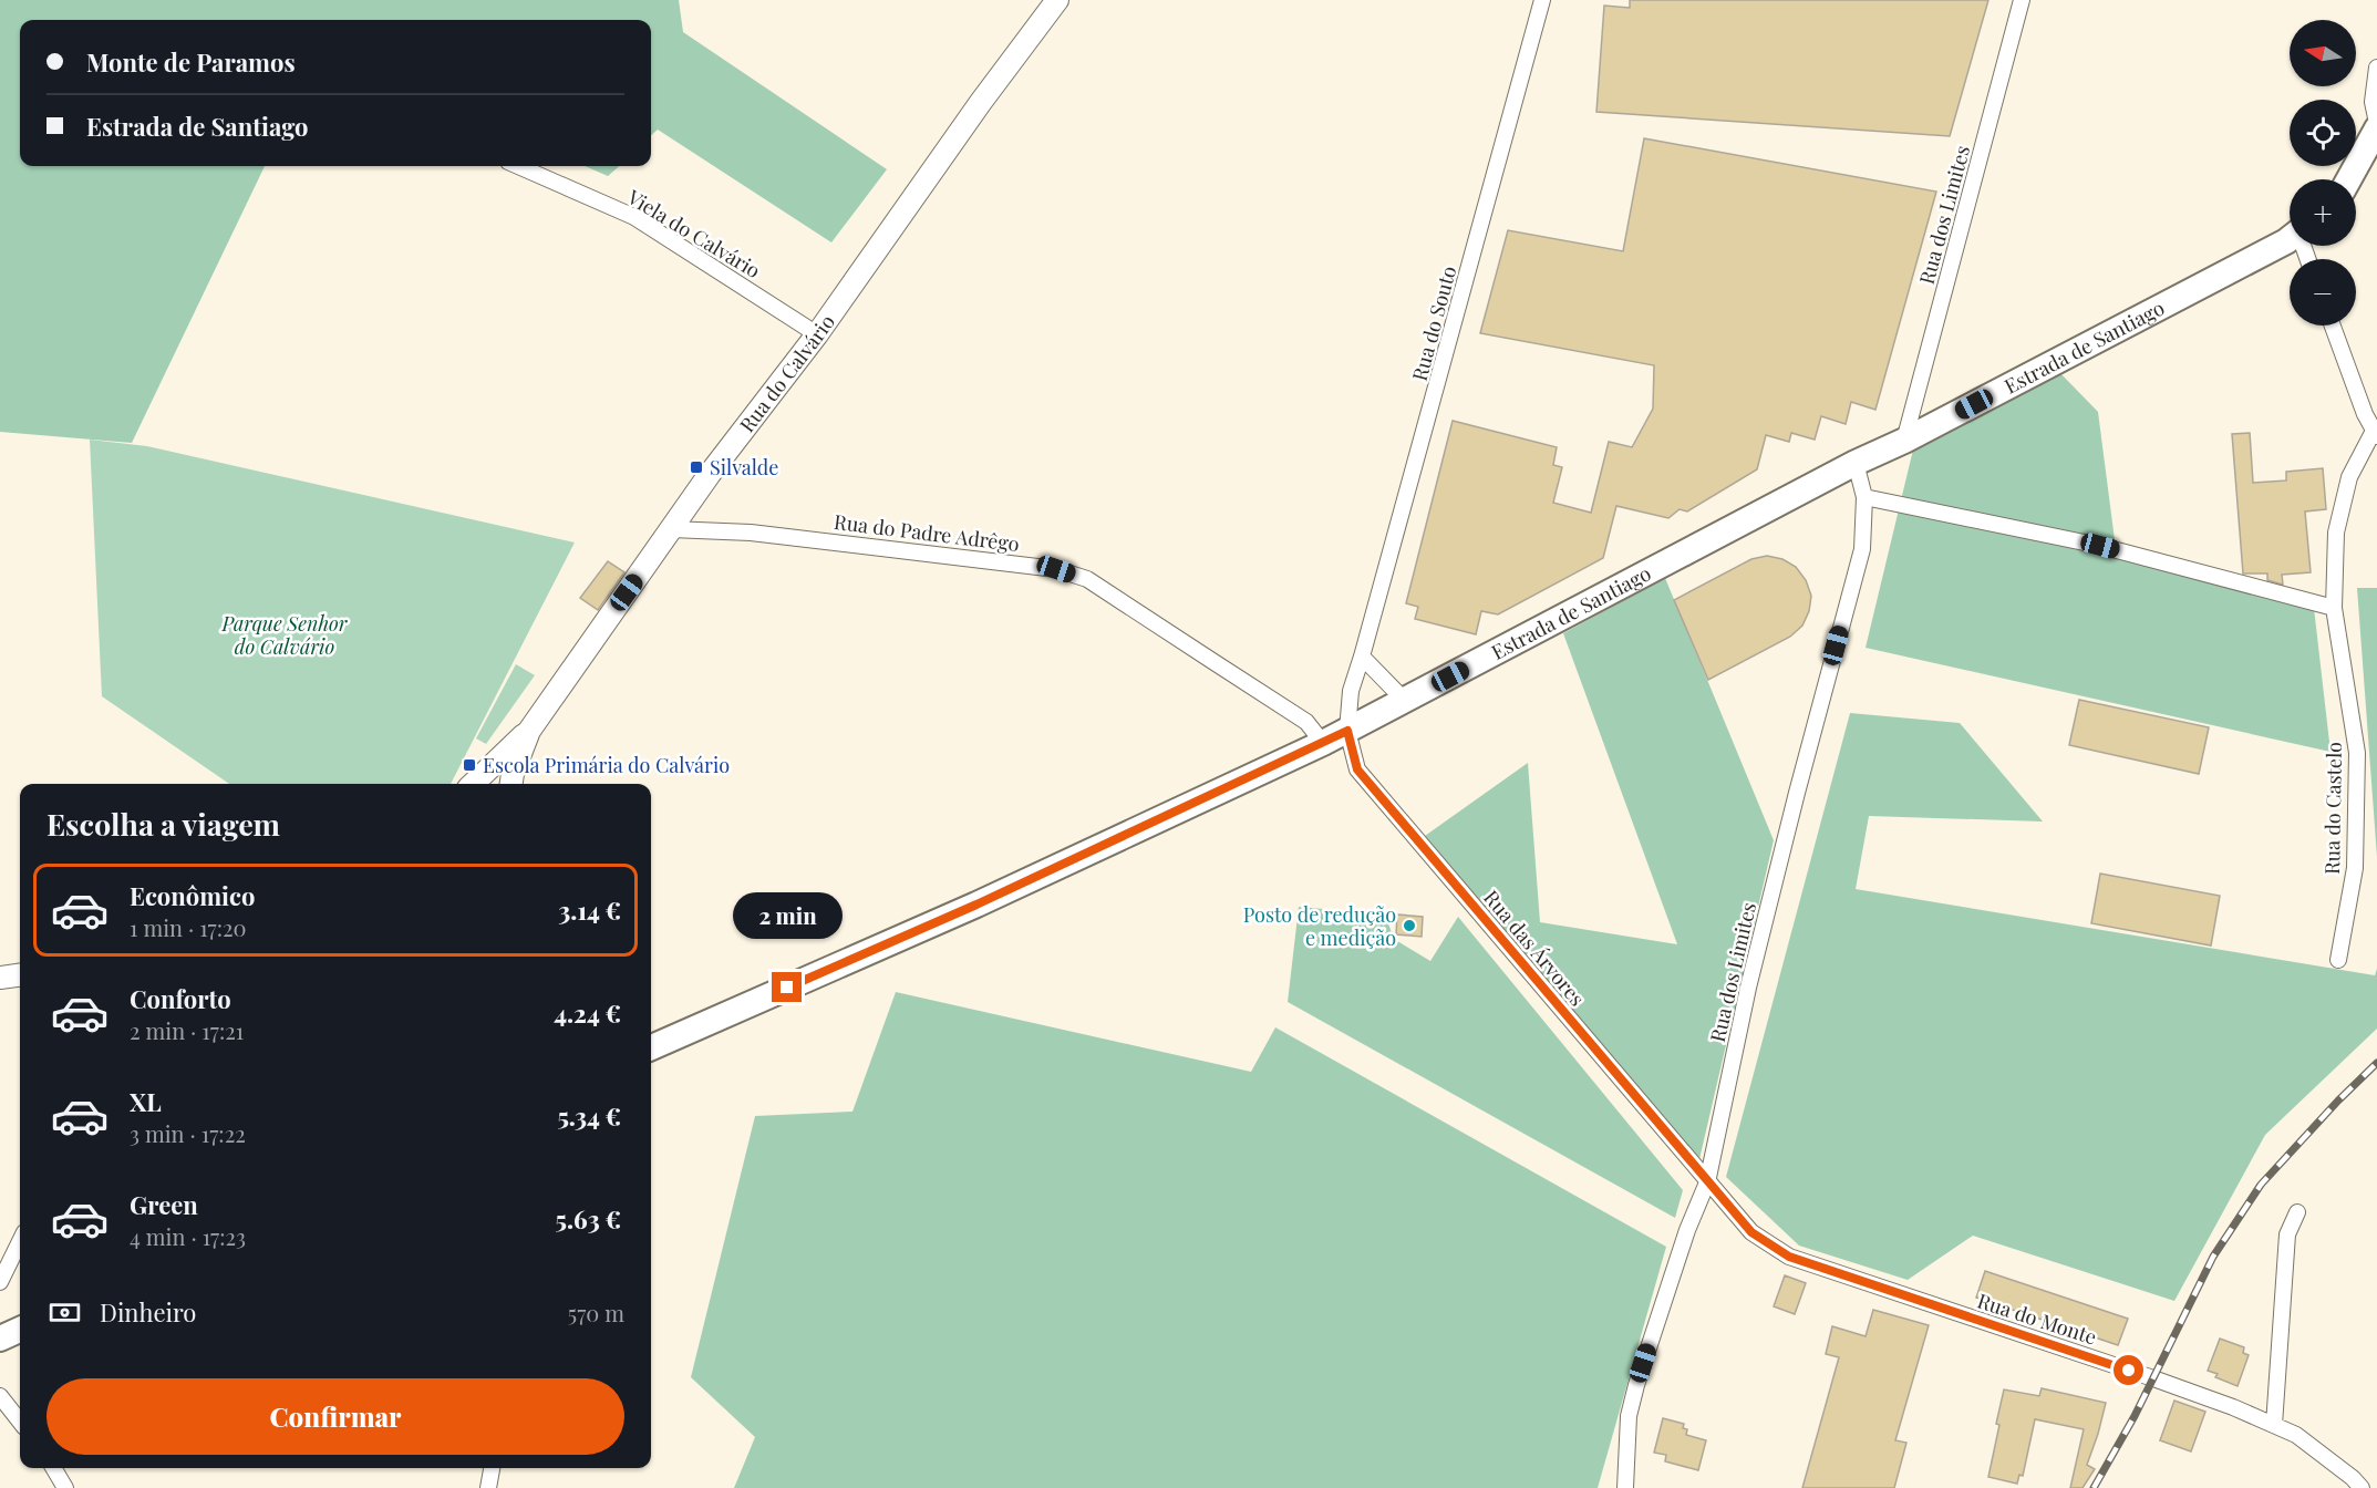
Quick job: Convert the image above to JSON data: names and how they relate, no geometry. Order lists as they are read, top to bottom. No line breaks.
{"streets":{"main road":["Estrada de Santiago","Rua do Calvário"],"street":["Rua dos Limites","Viela do Calvário","Rua do Souto","Rua do Padre Adrêgo","Rua do Castelo","Rua das Árvores","Rua do Monte"]},"crossings":[["Rua dos Limites","Estrada de Santiago"],["Rua dos Limites","Rua das Árvores"],["Rua dos Limites","Rua do Monte"],["Viela do Calvário","Rua do Calvário"],["Rua do Souto","Estrada de Santiago"],["Rua do Souto","Rua das Árvores"],["Estrada de Santiago","Rua do Padre Adrêgo"],["Estrada de Santiago","Rua das Árvores"],["Rua do Calvário","Rua do Padre Adrêgo"],["Rua das Árvores","Rua do Monte"]],"parks":["Parque Senhor do Calvário"],"places":{"transit":["Silvalde","Escola Primária do Calvário"],"other":["Posto de redução e medição"]},"north":"left","page":{"map_buttons":["+","−"],"banner":["Monte de Paramos","Estrada de Santiago"],"heading":"Escolha a viagem","list":[{"name":"Econômico","note":"1 min · 17:20","value":"3.14 €"},{"name":"Conforto","note":"2 min · 17:21","value":"4.24 €"},{"name":"XL","note":"3 min · 17:22","value":"5.34 €"},{"name":"Green","note":"4 min · 17:23","value":"5.63 €"}],"bubble":"2 min","pay":["Dinheiro","570 m"],"buttons":"Confirmar"}}
